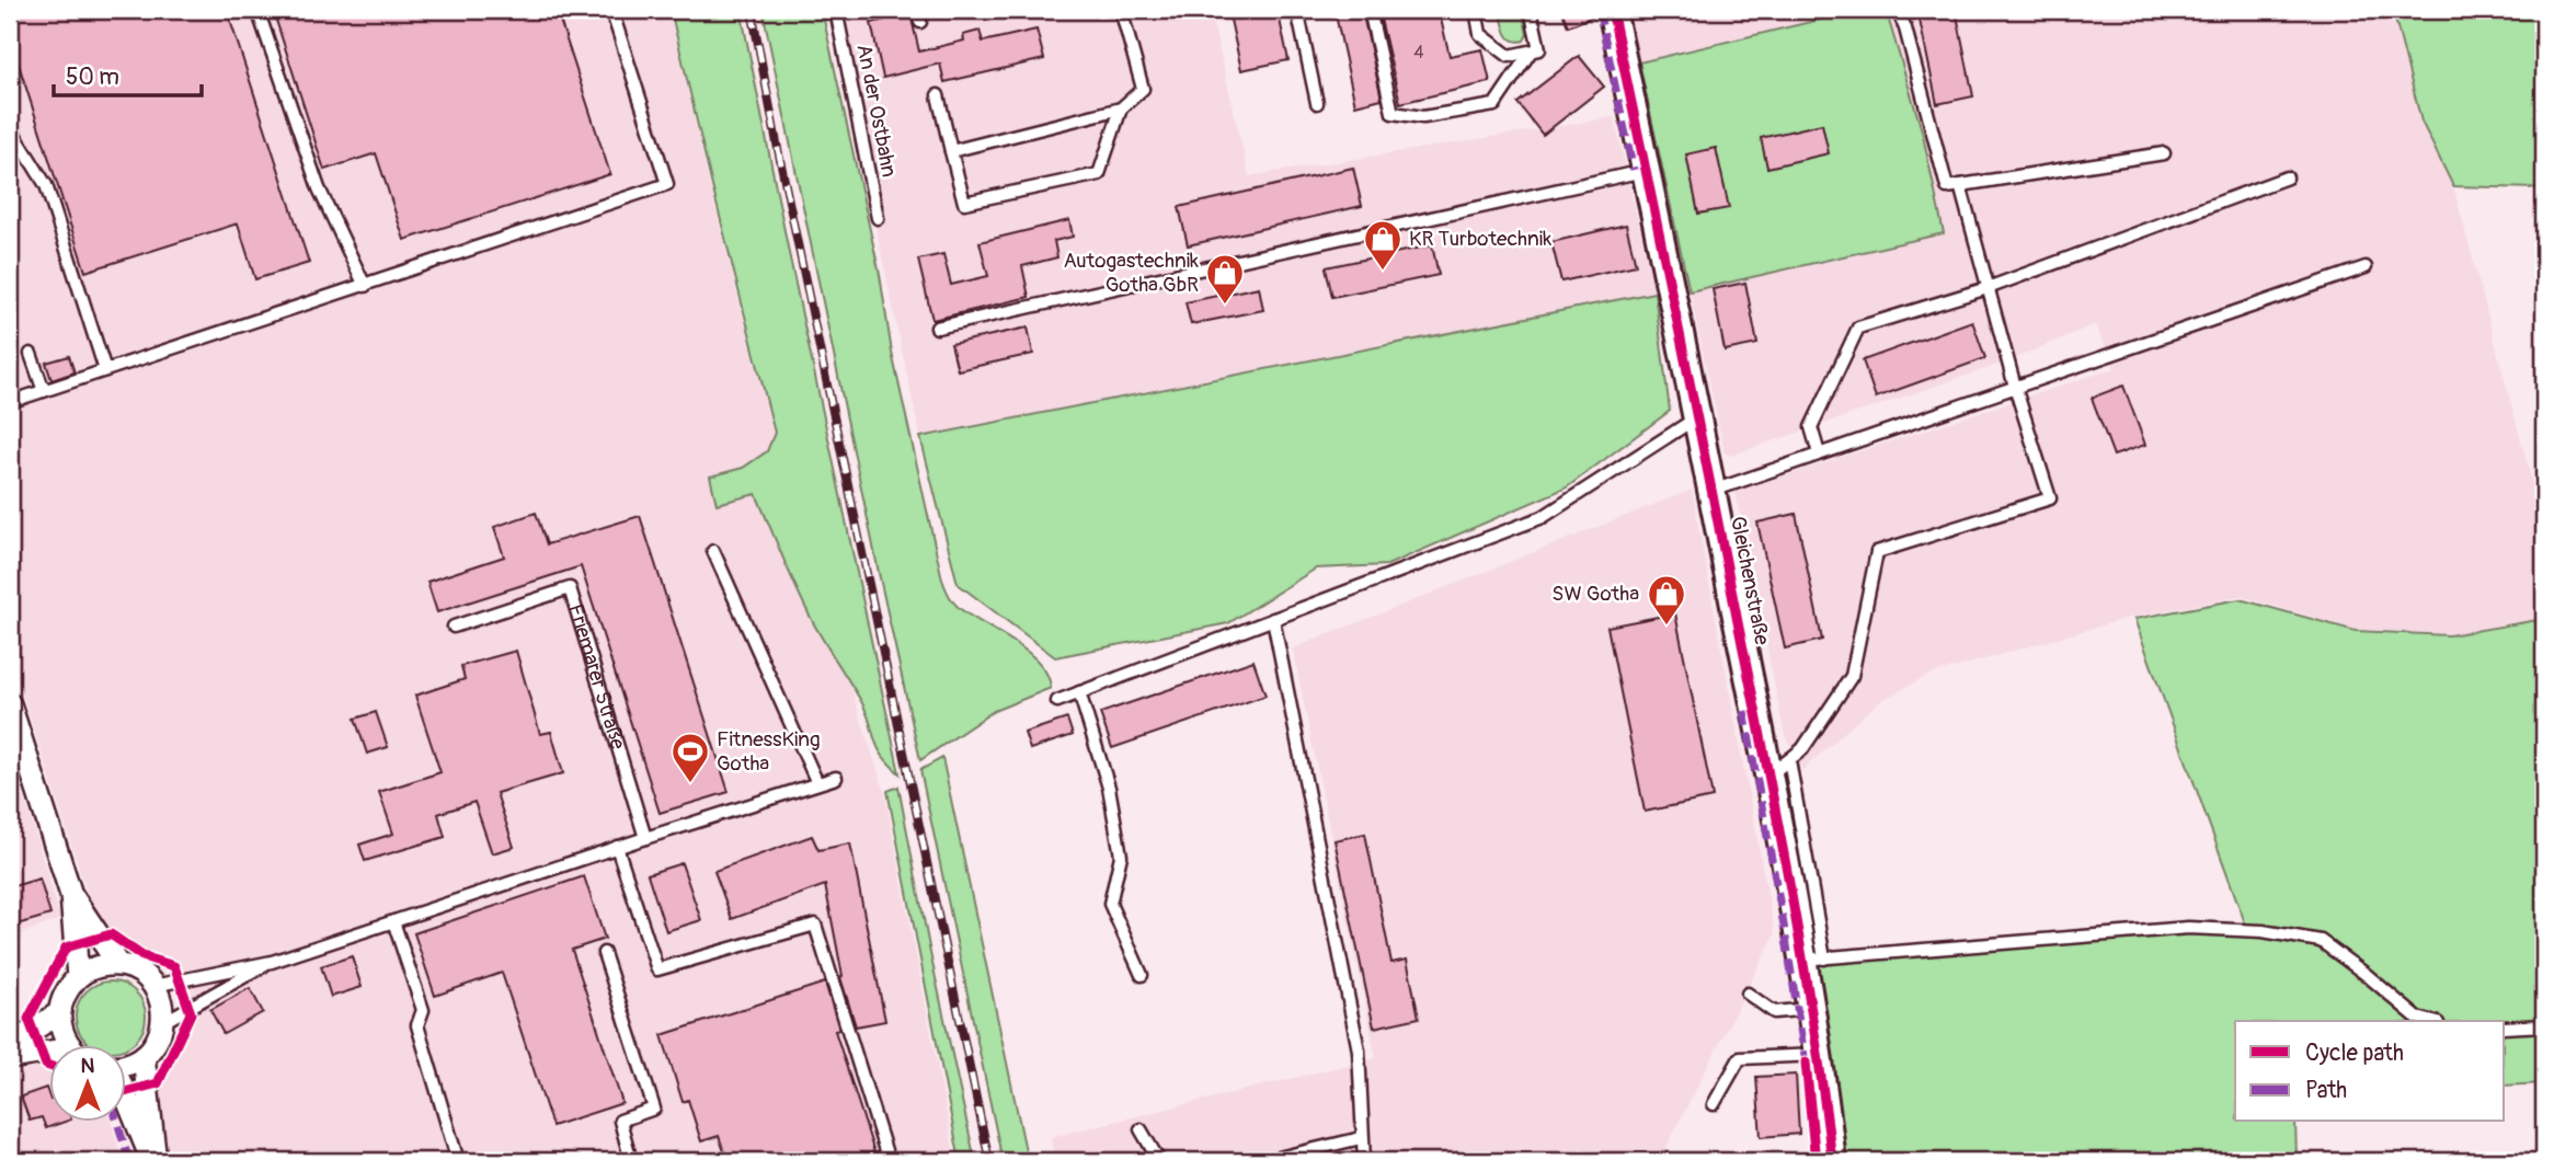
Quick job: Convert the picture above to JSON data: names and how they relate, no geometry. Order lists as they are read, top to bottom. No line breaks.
{"streets":{"street":["Gleichenstraße"],"lane":["An der Ostbahn","Friemarer Straße"]},"places":{"shop":["KR Turbotechnik","Autogastechnik Gotha GbR","SW Gotha"],"sports":["FitnessKing Gotha"]},"house_numbers":["4"],"legend":["Cycle path","Path"],"scale_bar":"50 m","north":"top"}
